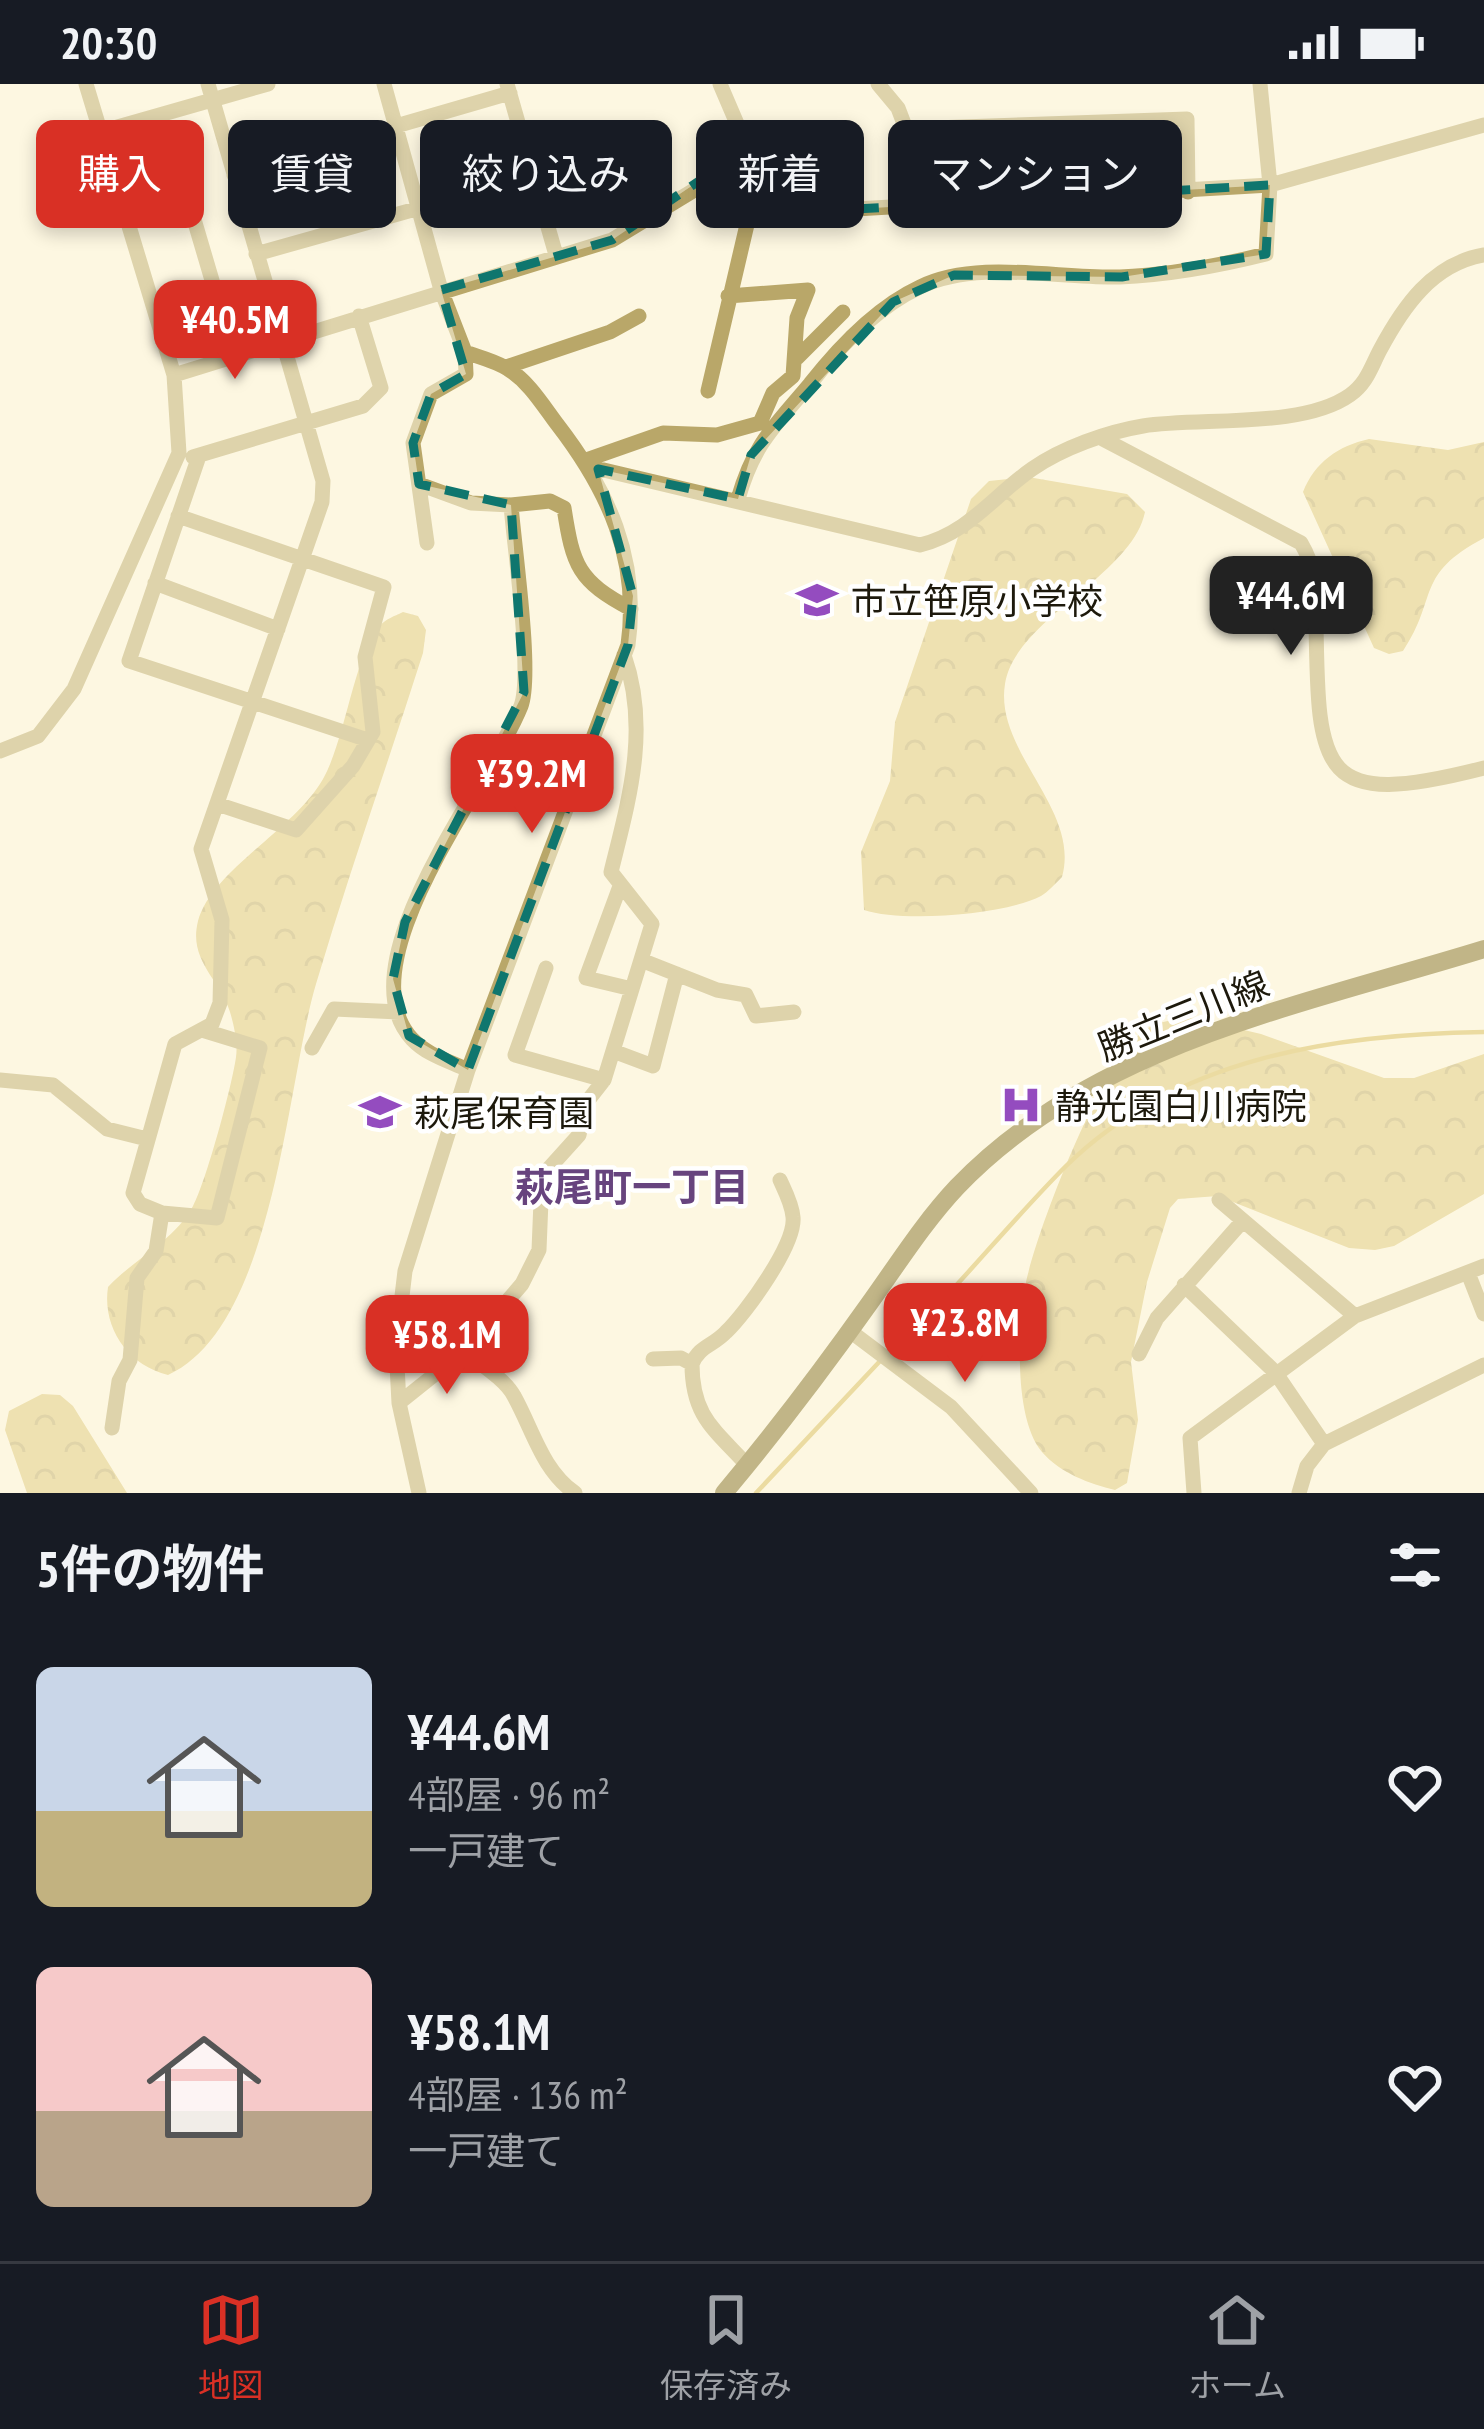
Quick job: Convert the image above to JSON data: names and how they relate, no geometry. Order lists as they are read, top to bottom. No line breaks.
{"streets":{"main road":["勝立三川線"]},"districts":["萩尾町一丁目"],"places":{"school or university":["市立笹原小学校","萩尾保育園"],"hospital":["静光園白川病院"]},"page":{"status":"20:30","chip":["購入","賃貸","絞り込み","新着","マンション"],"price":["¥40.5M","¥44.6M","¥39.2M","¥23.8M","¥58.1M"],"heading":"5件の物件","list":[{"name":"¥44.6M","note":"4部屋 · 96 m² · 一戸建て"},{"name":"¥58.1M","note":"4部屋 · 136 m² · 一戸建て"}],"tabs":["地図","保存済み","ホーム"]}}
